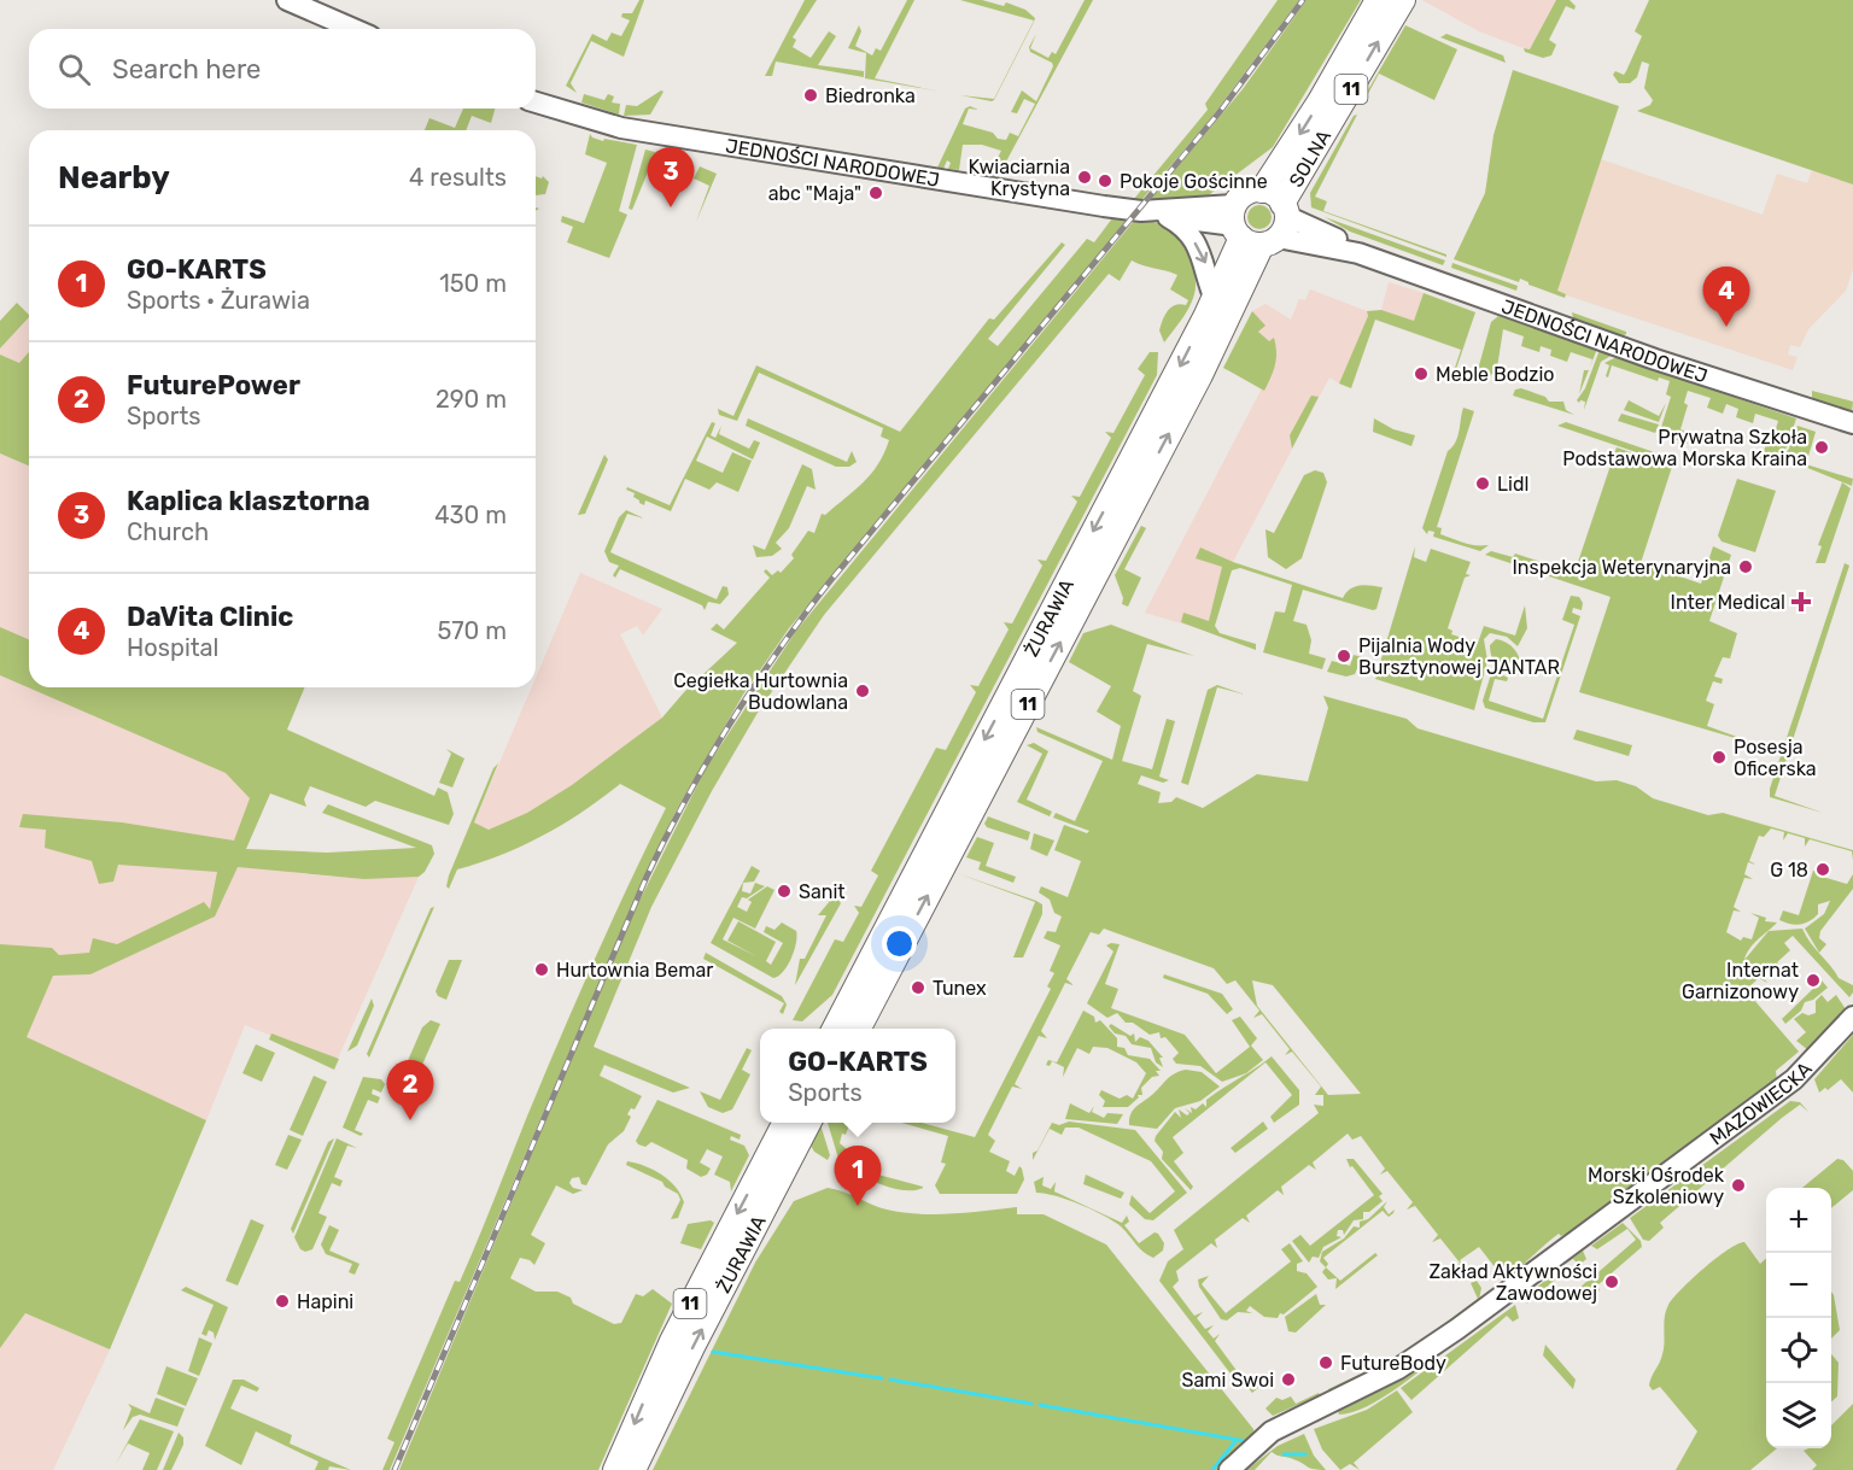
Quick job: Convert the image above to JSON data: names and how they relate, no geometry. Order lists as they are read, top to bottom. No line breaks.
{"streets":{"main road":["11","SOLNA","ŻURAWIA"],"street":["JEDNOŚCI NARODOWEJ","MAZOWIECKA"]},"crossings":[["SOLNA","JEDNOŚCI NARODOWEJ"],["SOLNA","ŻURAWIA"],["JEDNOŚCI NARODOWEJ","ŻURAWIA"]],"places":{"other":["Biedronka","Kwiaciarnia Krystyna","Pokoje Gościnne","abc \"Maja\"","Meble Bodzio","Prywatna Szkoła Podstawowa Morska Kraina","Lidl","Inspekcja Weterynaryjna","Pijalnia Wody Bursztynowej JANTAR","Cegiełka Hurtownia Budowlana","Posesja Oficerska","G 18","Sanit","Hurtownia Bemar","Internat Garnizonowy","Tunex","Morski Ośrodek Szkoleniowy","Zakład Aktywności Zawodowej","Hapini","FutureBody","Sami Swoi"],"health":["Inter Medical"]},"page":{"search":"Search here","heading":["Nearby","4 results"],"pins":["3","4","2","1"],"list":[{"mark":"1","name":"GO-KARTS","note":"Sports · Żurawia","value":"150 m"},{"mark":"2","name":"FuturePower","note":"Sports","value":"290 m"},{"mark":"3","name":"Kaplica klasztorna","note":"Church","value":"430 m"},{"mark":"4","name":"DaVita Clinic","note":"Hospital","value":"570 m"}],"popup":["GO-KARTS","Sports"],"map_buttons":["+","−"]}}
